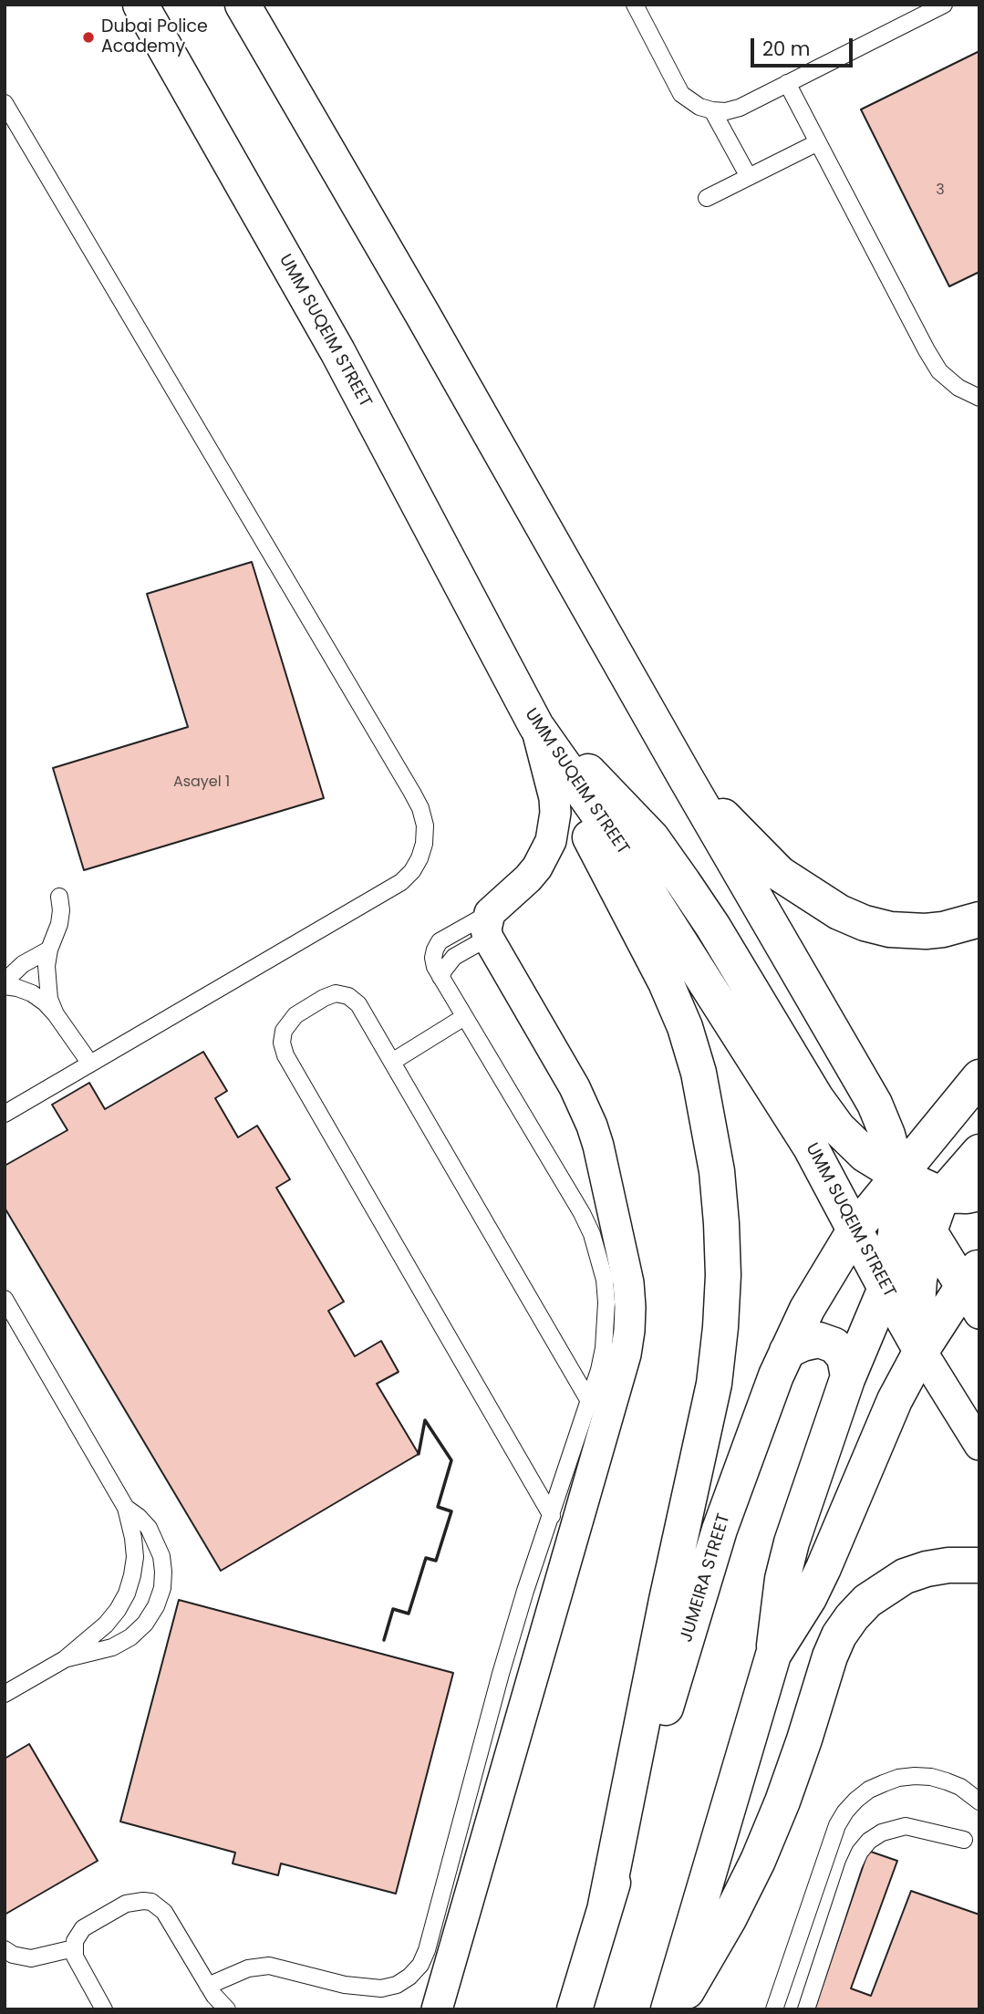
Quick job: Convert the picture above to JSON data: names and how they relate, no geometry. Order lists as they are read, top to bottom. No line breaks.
{"streets":{"main road":["UMM SUQEIM STREET","JUMEIRA STREET"]},"crossings":[["UMM SUQEIM STREET","JUMEIRA STREET"]],"places":["Dubai Police Academy"],"house_numbers":["3","Asayel 1"],"scale_bar":"20 m"}
